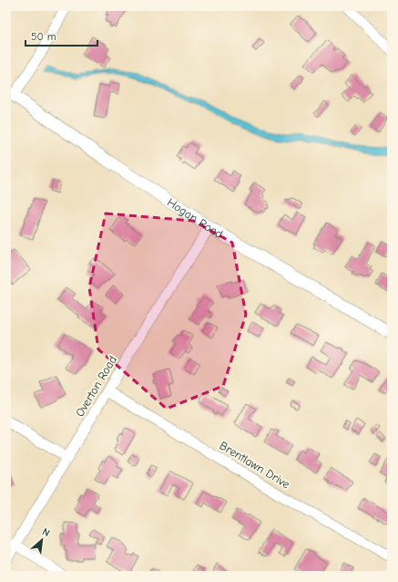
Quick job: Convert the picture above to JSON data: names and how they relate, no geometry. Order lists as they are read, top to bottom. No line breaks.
{"streets":{"street":["Hogan Road","Overton Road","Brentlawn Drive"]},"crossings":[["Hogan Road","Overton Road"],["Overton Road","Brentlawn Drive"]],"scale_bar":"50 m","north":"top right"}
